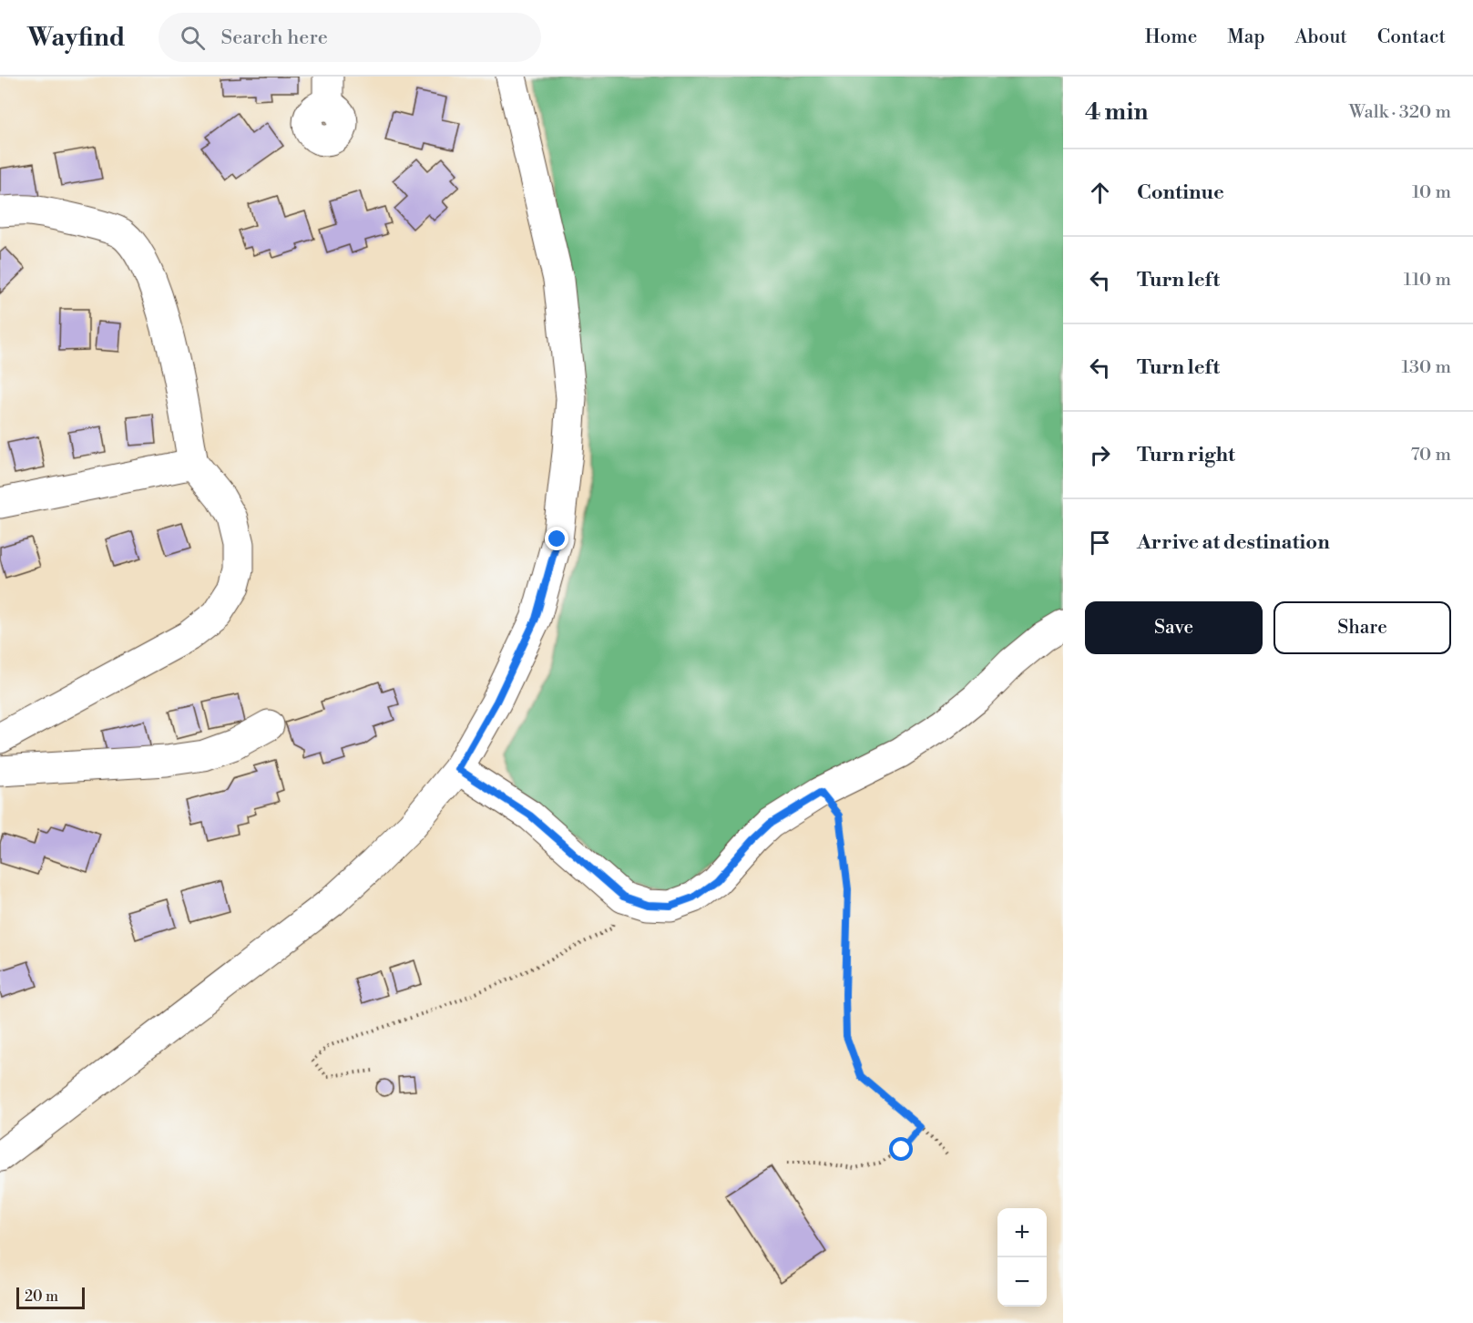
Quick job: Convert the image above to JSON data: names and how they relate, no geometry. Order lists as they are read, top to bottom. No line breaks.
{"scale_bar":"20 m","page":{"header":"Wayfind","search":"Search here","nav":["Home","Map","About","Contact"],"heading":["4 min","Walk · 320 m"],"list":[["Continue","10 m"],["Turn left","110 m"],["Turn left","130 m"],["Turn right","70 m"],"Arrive at destination"],"buttons":["Save","Share"],"map_buttons":["+","−"],"scale":"20 m"}}
